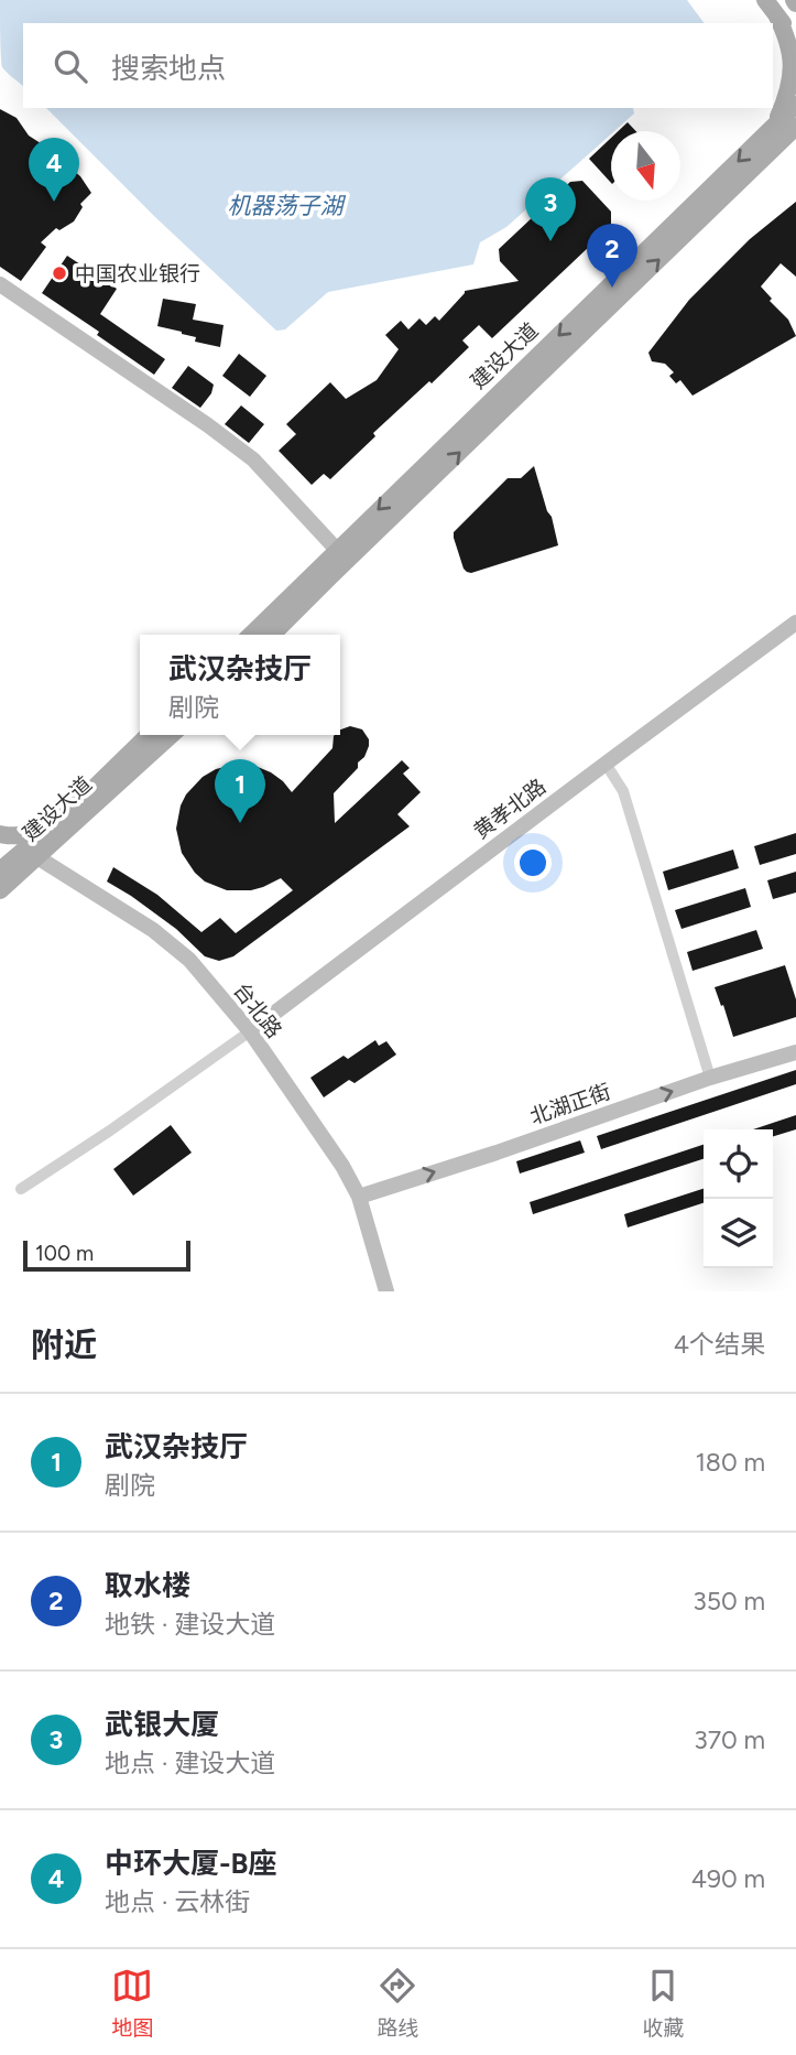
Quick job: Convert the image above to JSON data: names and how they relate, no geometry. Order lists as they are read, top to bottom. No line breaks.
{"streets":{"main road":["建设大道"],"street":["黄孝北路","台北路","北湖正街"]},"crossings":[["建设大道","台北路"],["黄孝北路","台北路"],["台北路","北湖正街"]],"one_way":["北湖正街"],"water":["机器荡子湖"],"places":["中国农业银行"],"scale_bar":"100 m","north":"bottom","page":{"search":"搜索地点","pins":["4","3","2","1"],"popup":["武汉杂技厅","剧院"],"scale":"100 m","heading":["附近","4个结果"],"list":[{"mark":"1","name":"武汉杂技厅","note":"剧院","value":"180 m"},{"mark":"2","name":"取水楼","note":"地铁 · 建设大道","value":"350 m"},{"mark":"3","name":"武银大厦","note":"地点 · 建设大道","value":"370 m"},{"mark":"4","name":"中环大厦-B座","note":"地点 · 云林街","value":"490 m"}],"nav":["地图","路线","收藏"]}}
